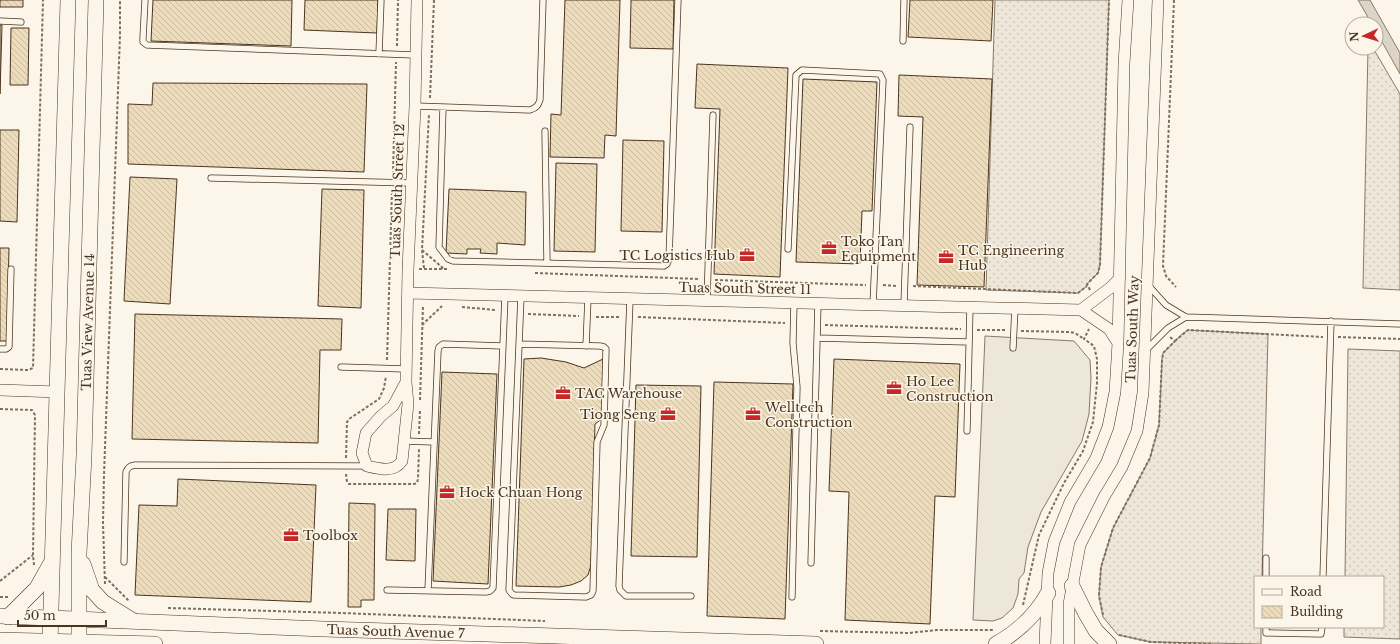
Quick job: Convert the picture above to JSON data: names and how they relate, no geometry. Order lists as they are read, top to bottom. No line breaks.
{"streets":{"street":["Tuas South Street 12","Tuas South Street 11","Tuas View Avenue 14","Tuas South Way","Tuas South Avenue 7"]},"crossings":[["Tuas South Street 12","Tuas South Street 11"],["Tuas South Street 11","Tuas South Way"],["Tuas View Avenue 14","Tuas South Avenue 7"]],"places":{"office":["Toko Tan Equipment","TC Logistics Hub","TC Engineering Hub","Ho Lee Construction","TAC Warehouse","Tiong Seng","Welltech Construction","Hock Chuan Hong","Toolbox"]},"legend":["Road","Building"],"scale_bar":"50 m","north":"left"}
